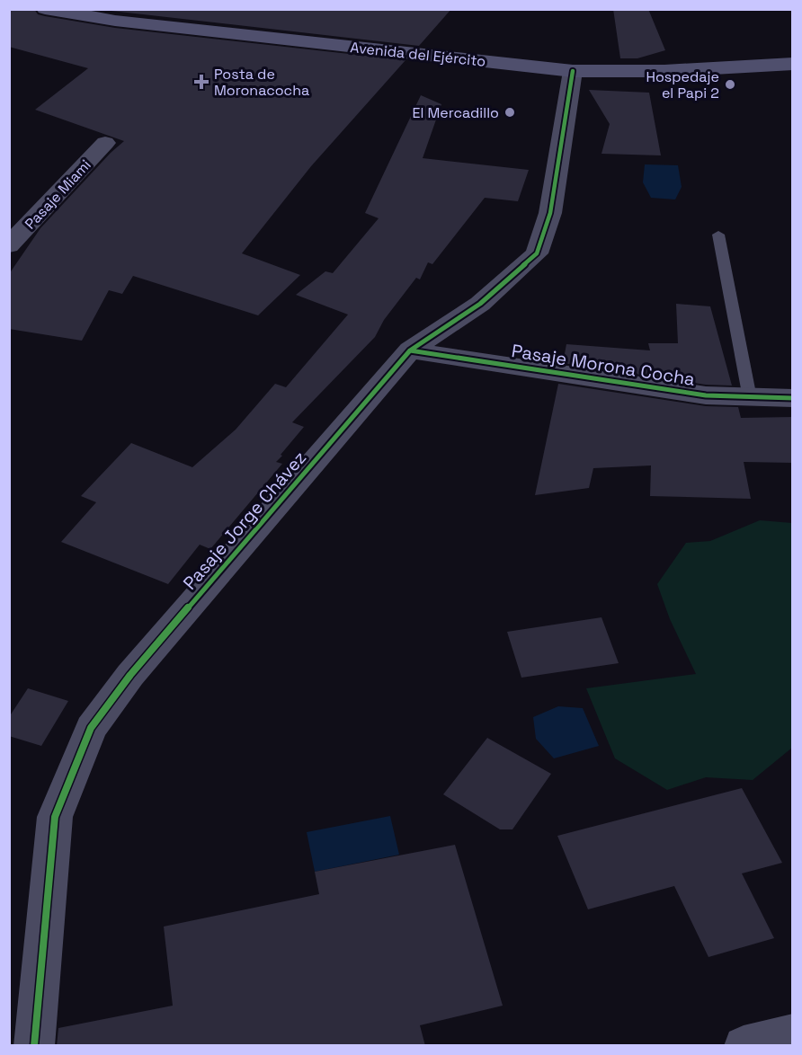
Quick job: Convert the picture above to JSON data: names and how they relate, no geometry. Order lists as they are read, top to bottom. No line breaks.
{"streets":{"main road":["Avenida del Ejército"],"street":["Pasaje Miami","Pasaje Morona Cocha","Pasaje Jorge Chávez"]},"crossings":[["Avenida del Ejército","Pasaje Jorge Chávez"],["Pasaje Morona Cocha","Pasaje Jorge Chávez"]],"places":{"health":["Posta de Moronacocha"],"other":["Hospedaje el Papi 2","El Mercadillo"]}}
